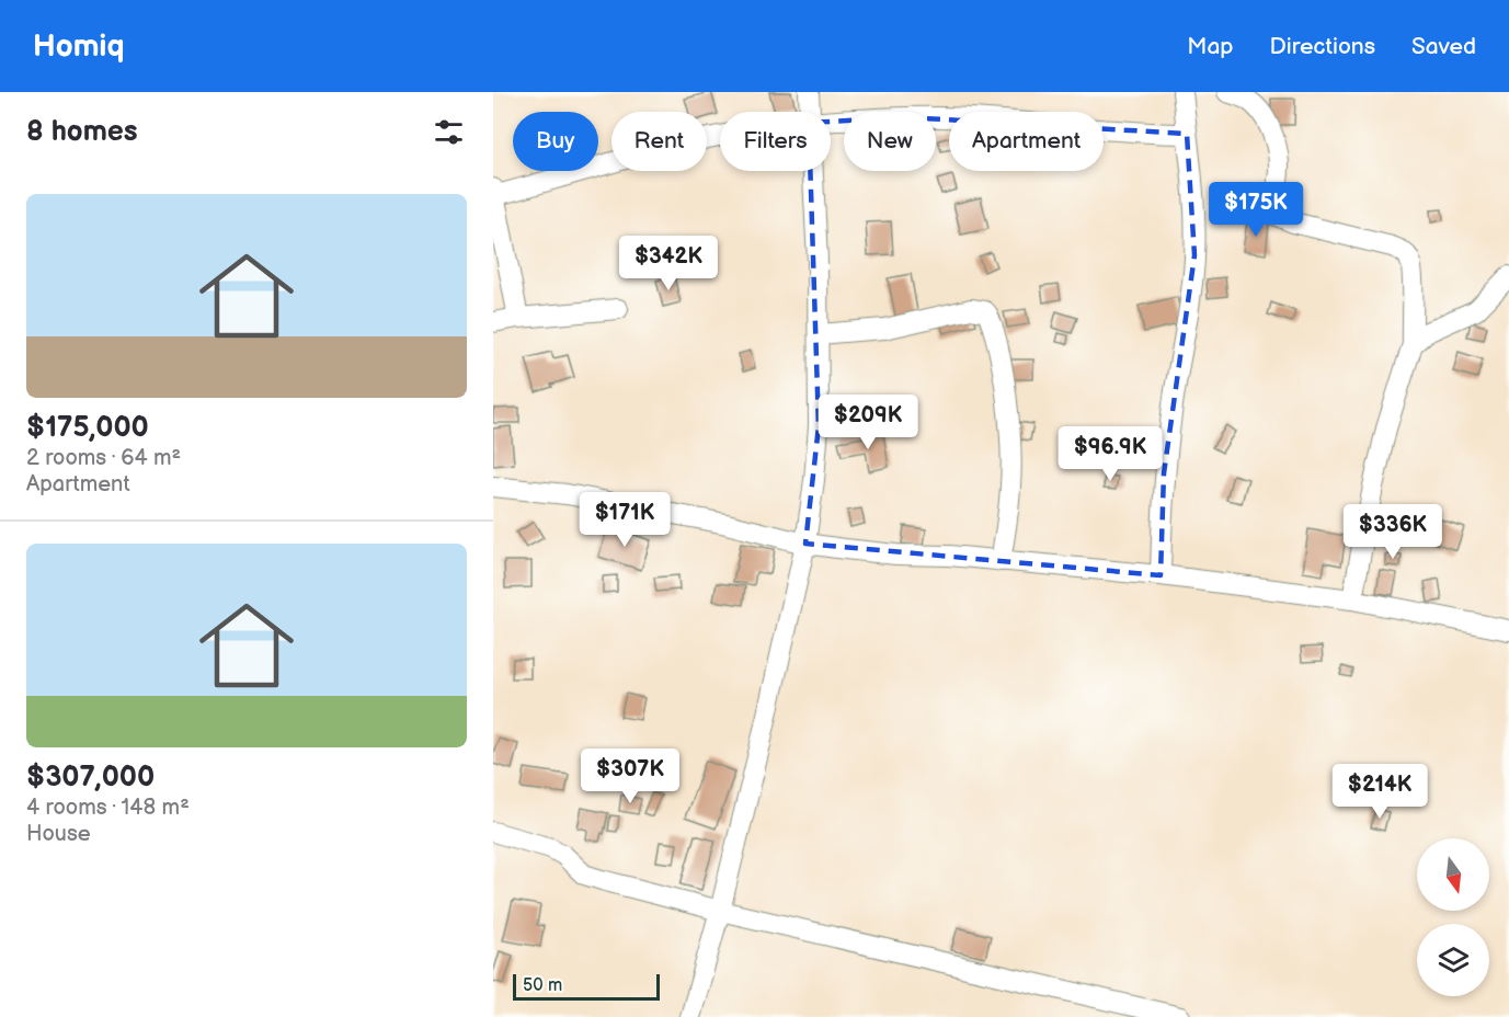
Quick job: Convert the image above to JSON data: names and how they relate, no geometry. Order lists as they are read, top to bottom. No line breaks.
{"scale_bar":"50 m","north":"bottom","page":{"header":"Homiq","nav":["Map","Directions","Saved"],"heading":"8 homes","chip":["Buy","Rent","Filters","New","Apartment"],"list":[{"name":"$175,000","note":"2 rooms · 64 m² · Apartment"},{"name":"$307,000","note":"4 rooms · 148 m² · House"}],"price":["$175K","$342K","$209K","$96.9K","$171K","$336K","$307K","$214K"],"scale":"50 m"}}
